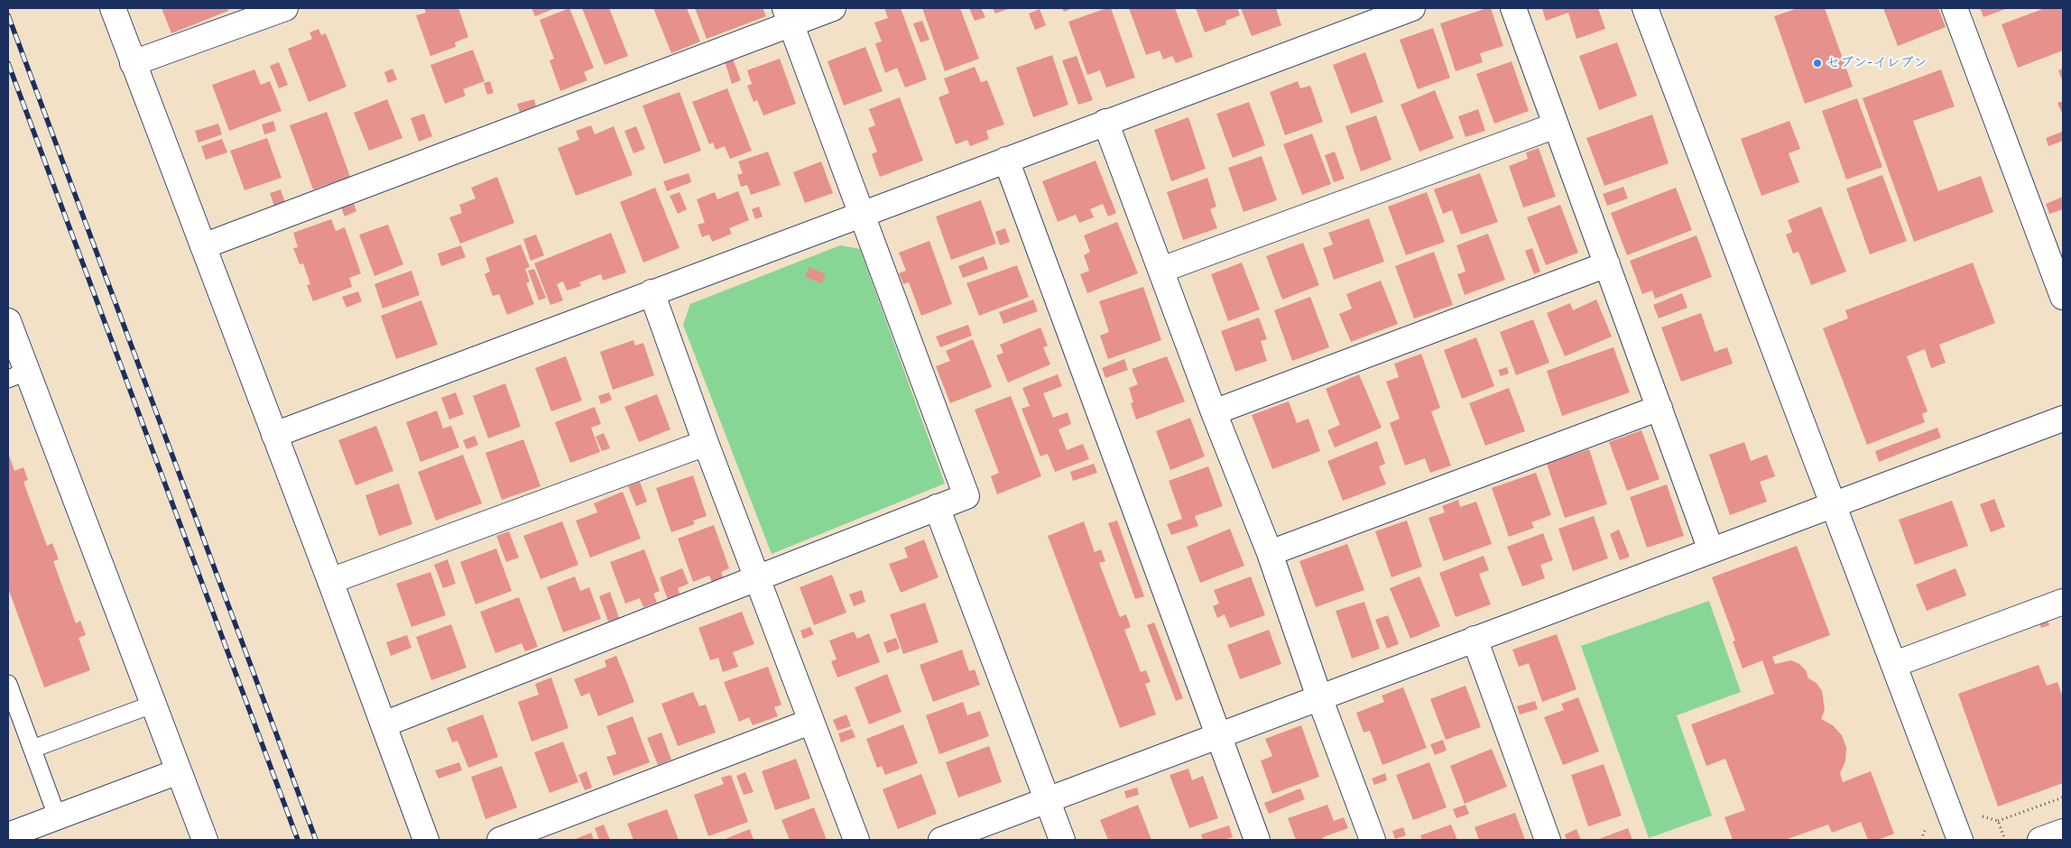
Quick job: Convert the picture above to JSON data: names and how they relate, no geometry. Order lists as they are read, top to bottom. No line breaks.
{"places":["セブン-イレブン"]}
